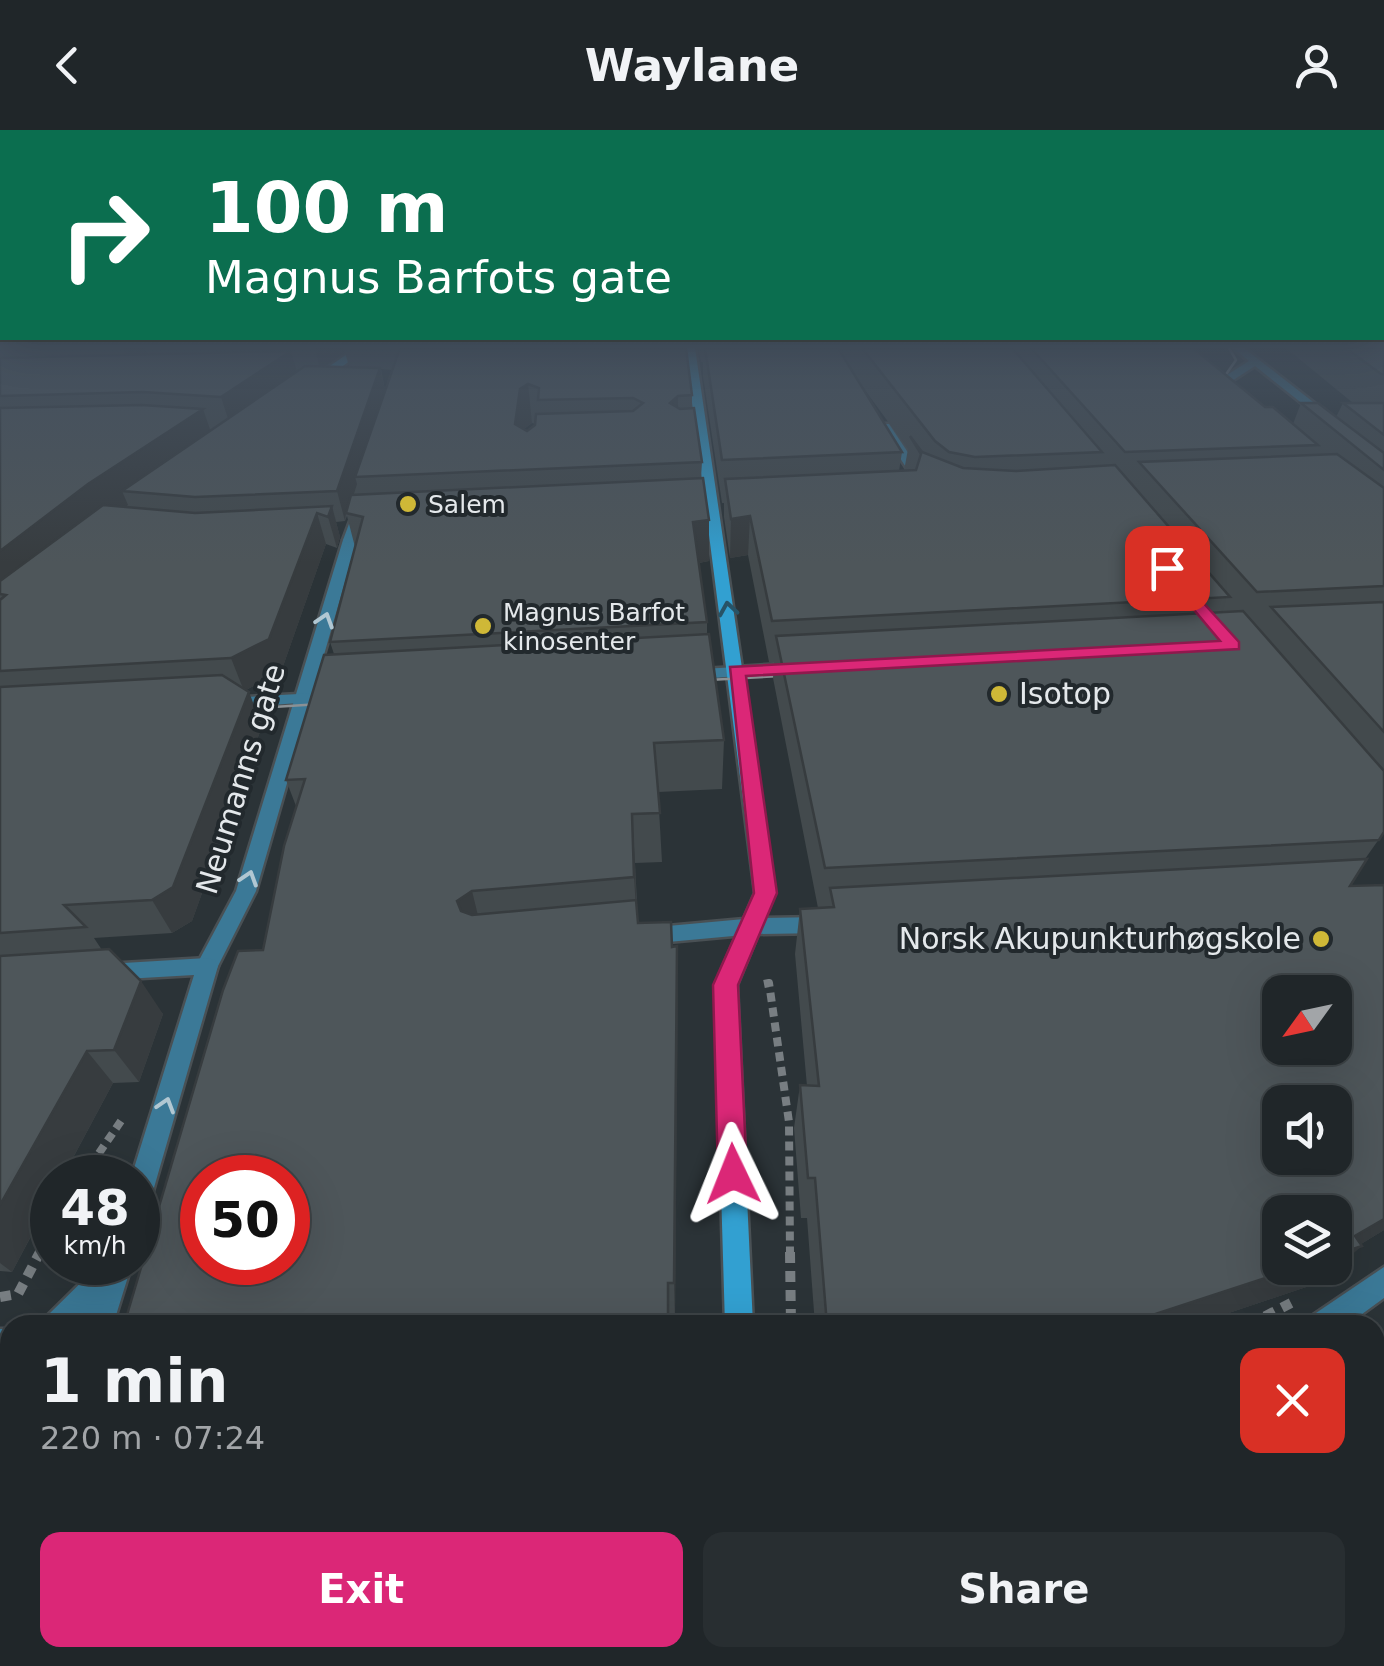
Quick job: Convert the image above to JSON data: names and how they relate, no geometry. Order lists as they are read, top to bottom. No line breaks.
{"streets":{"street":["Neumanns gate"]},"one_way":["Neumanns gate"],"places":["Salem","Magnus Barfot kinosenter","Isotop","Norsk Akupunkturhøgskole"],"north":"bottom left","page":{"header":"Waylane","turn":["100 m","Magnus Barfots gate"],"speed":"48 km/h","limit":"50","heading":["1 min","220 m · 07:24"],"buttons":["Exit","Share"]}}
